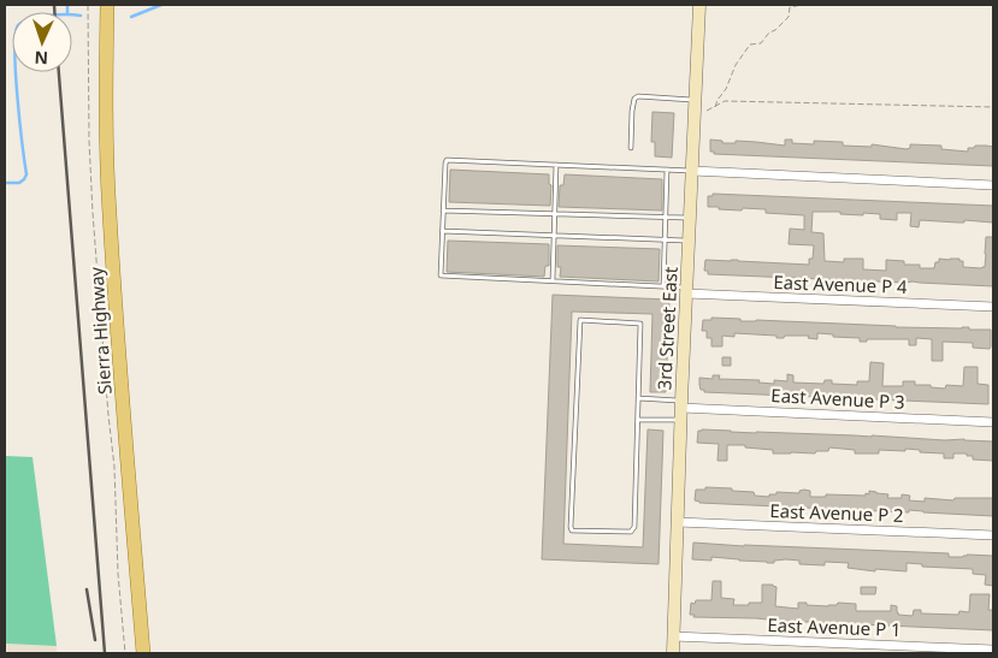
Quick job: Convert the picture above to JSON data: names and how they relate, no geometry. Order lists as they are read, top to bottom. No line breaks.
{"streets":{"main road":["Sierra Highway"],"street":["East Avenue P 4","3rd Street East","East Avenue P 3","East Avenue P 2","East Avenue P 1"]},"crossings":[["East Avenue P 4","3rd Street East"],["3rd Street East","East Avenue P 3"],["3rd Street East","East Avenue P 2"],["3rd Street East","East Avenue P 1"]],"north":"bottom"}
